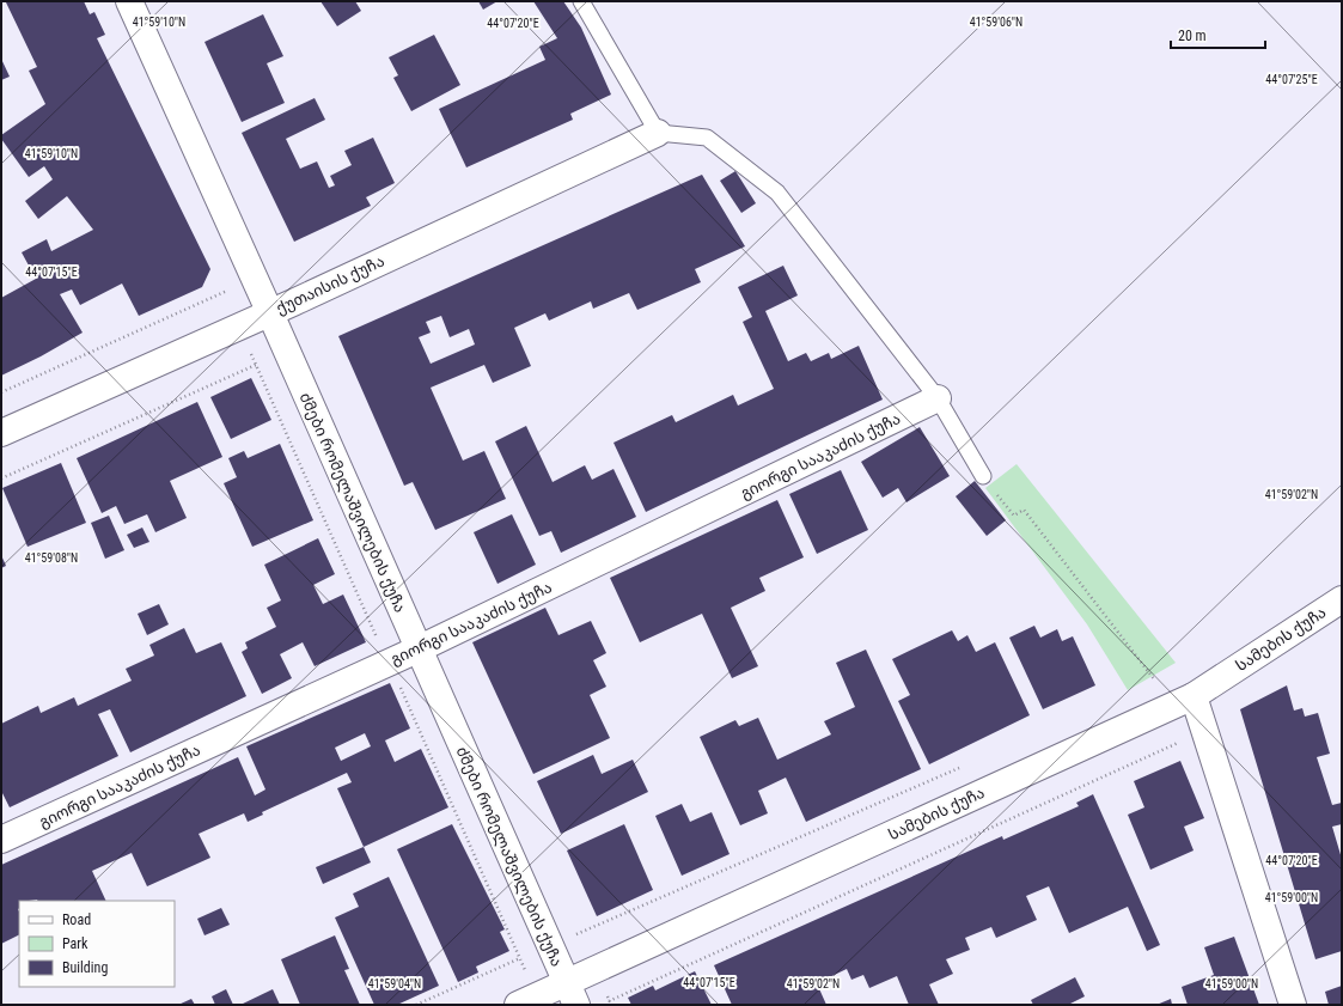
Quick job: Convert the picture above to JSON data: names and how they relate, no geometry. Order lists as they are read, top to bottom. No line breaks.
{"streets":{"street":["ქუთაისის ქუჩა","გიორგი სააკაძის ქუჩა","ძმები რომელაშვილების ქუჩა","სამების ქუჩა"]},"crossings":[["ქუთაისის ქუჩა","ძმები რომელაშვილების ქუჩა"],["გიორგი სააკაძის ქუჩა","ძმები რომელაშვილების ქუჩა"],["ძმები რომელაშვილების ქუჩა","სამების ქუჩა"]],"legend":["Road","Park","Building"],"scale_bar":"20 m","coordinates":["41°59'10\"N","41°59'06\"N","44°07'20\"E","44°07'25\"E","44°07'15\"E","41°59'02\"N","41°59'08\"N","41°59'00\"N","41°59'04\"N"]}
